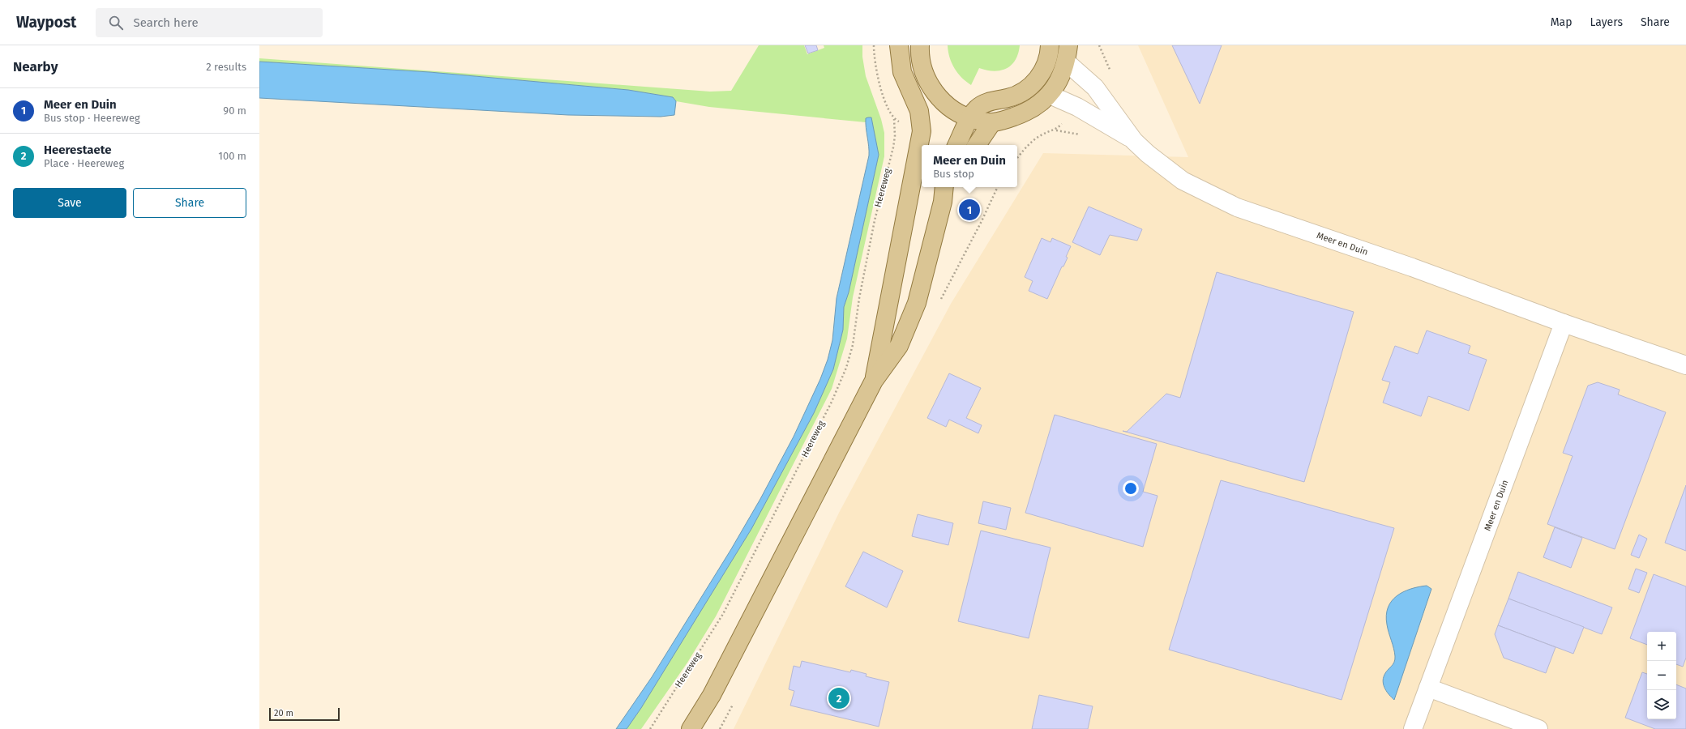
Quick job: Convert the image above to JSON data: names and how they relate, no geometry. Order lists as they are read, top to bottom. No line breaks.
{"streets":{"street":["Meer en Duin"],"path":["Heereweg"]},"scale_bar":"20 m","page":{"header":"Waypost","search":"Search here","nav":["Map","Layers","Share"],"heading":["Nearby","2 results"],"list":[{"mark":"1","name":"Meer en Duin","note":"Bus stop · Heereweg","value":"90 m"},{"mark":"2","name":"Heerestaete","note":"Place · Heereweg","value":"100 m"}],"popup":["Meer en Duin","Bus stop"],"buttons":["Save","Share"],"pins":["1","2"],"map_buttons":["+","−"],"scale":"20 m"}}
